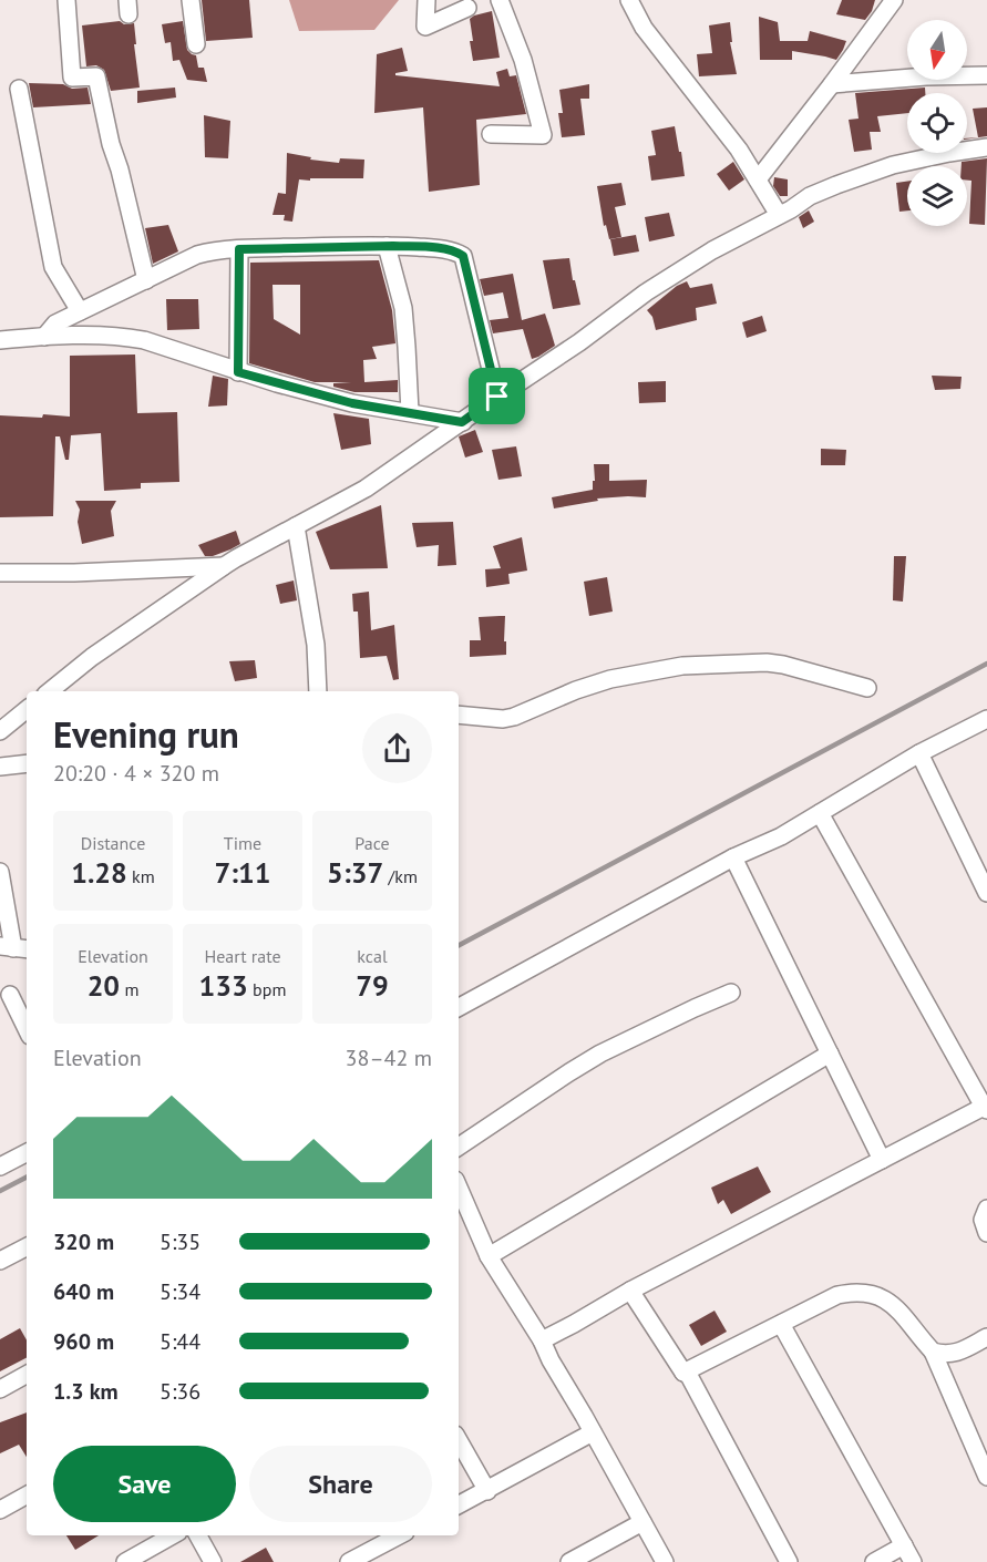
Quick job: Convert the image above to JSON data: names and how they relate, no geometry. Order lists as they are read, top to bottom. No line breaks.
{"north":"bottom","page":{"heading":["Evening run","20:20 · 4 × 320 m"],"stats":[["Distance","1.28 km"],["Time","7:11"],["Pace","5:37 /km"],["Elevation","20 m"],["Heart rate","133 bpm"],["kcal","79"]],"chart":["Elevation","38–42 m"],"list":[{"name":"320 m","note":"5:35"},{"name":"640 m","note":"5:34"},{"name":"960 m","note":"5:44"},{"name":"1.3 km","note":"5:36"}],"buttons":["Save","Share"]}}
